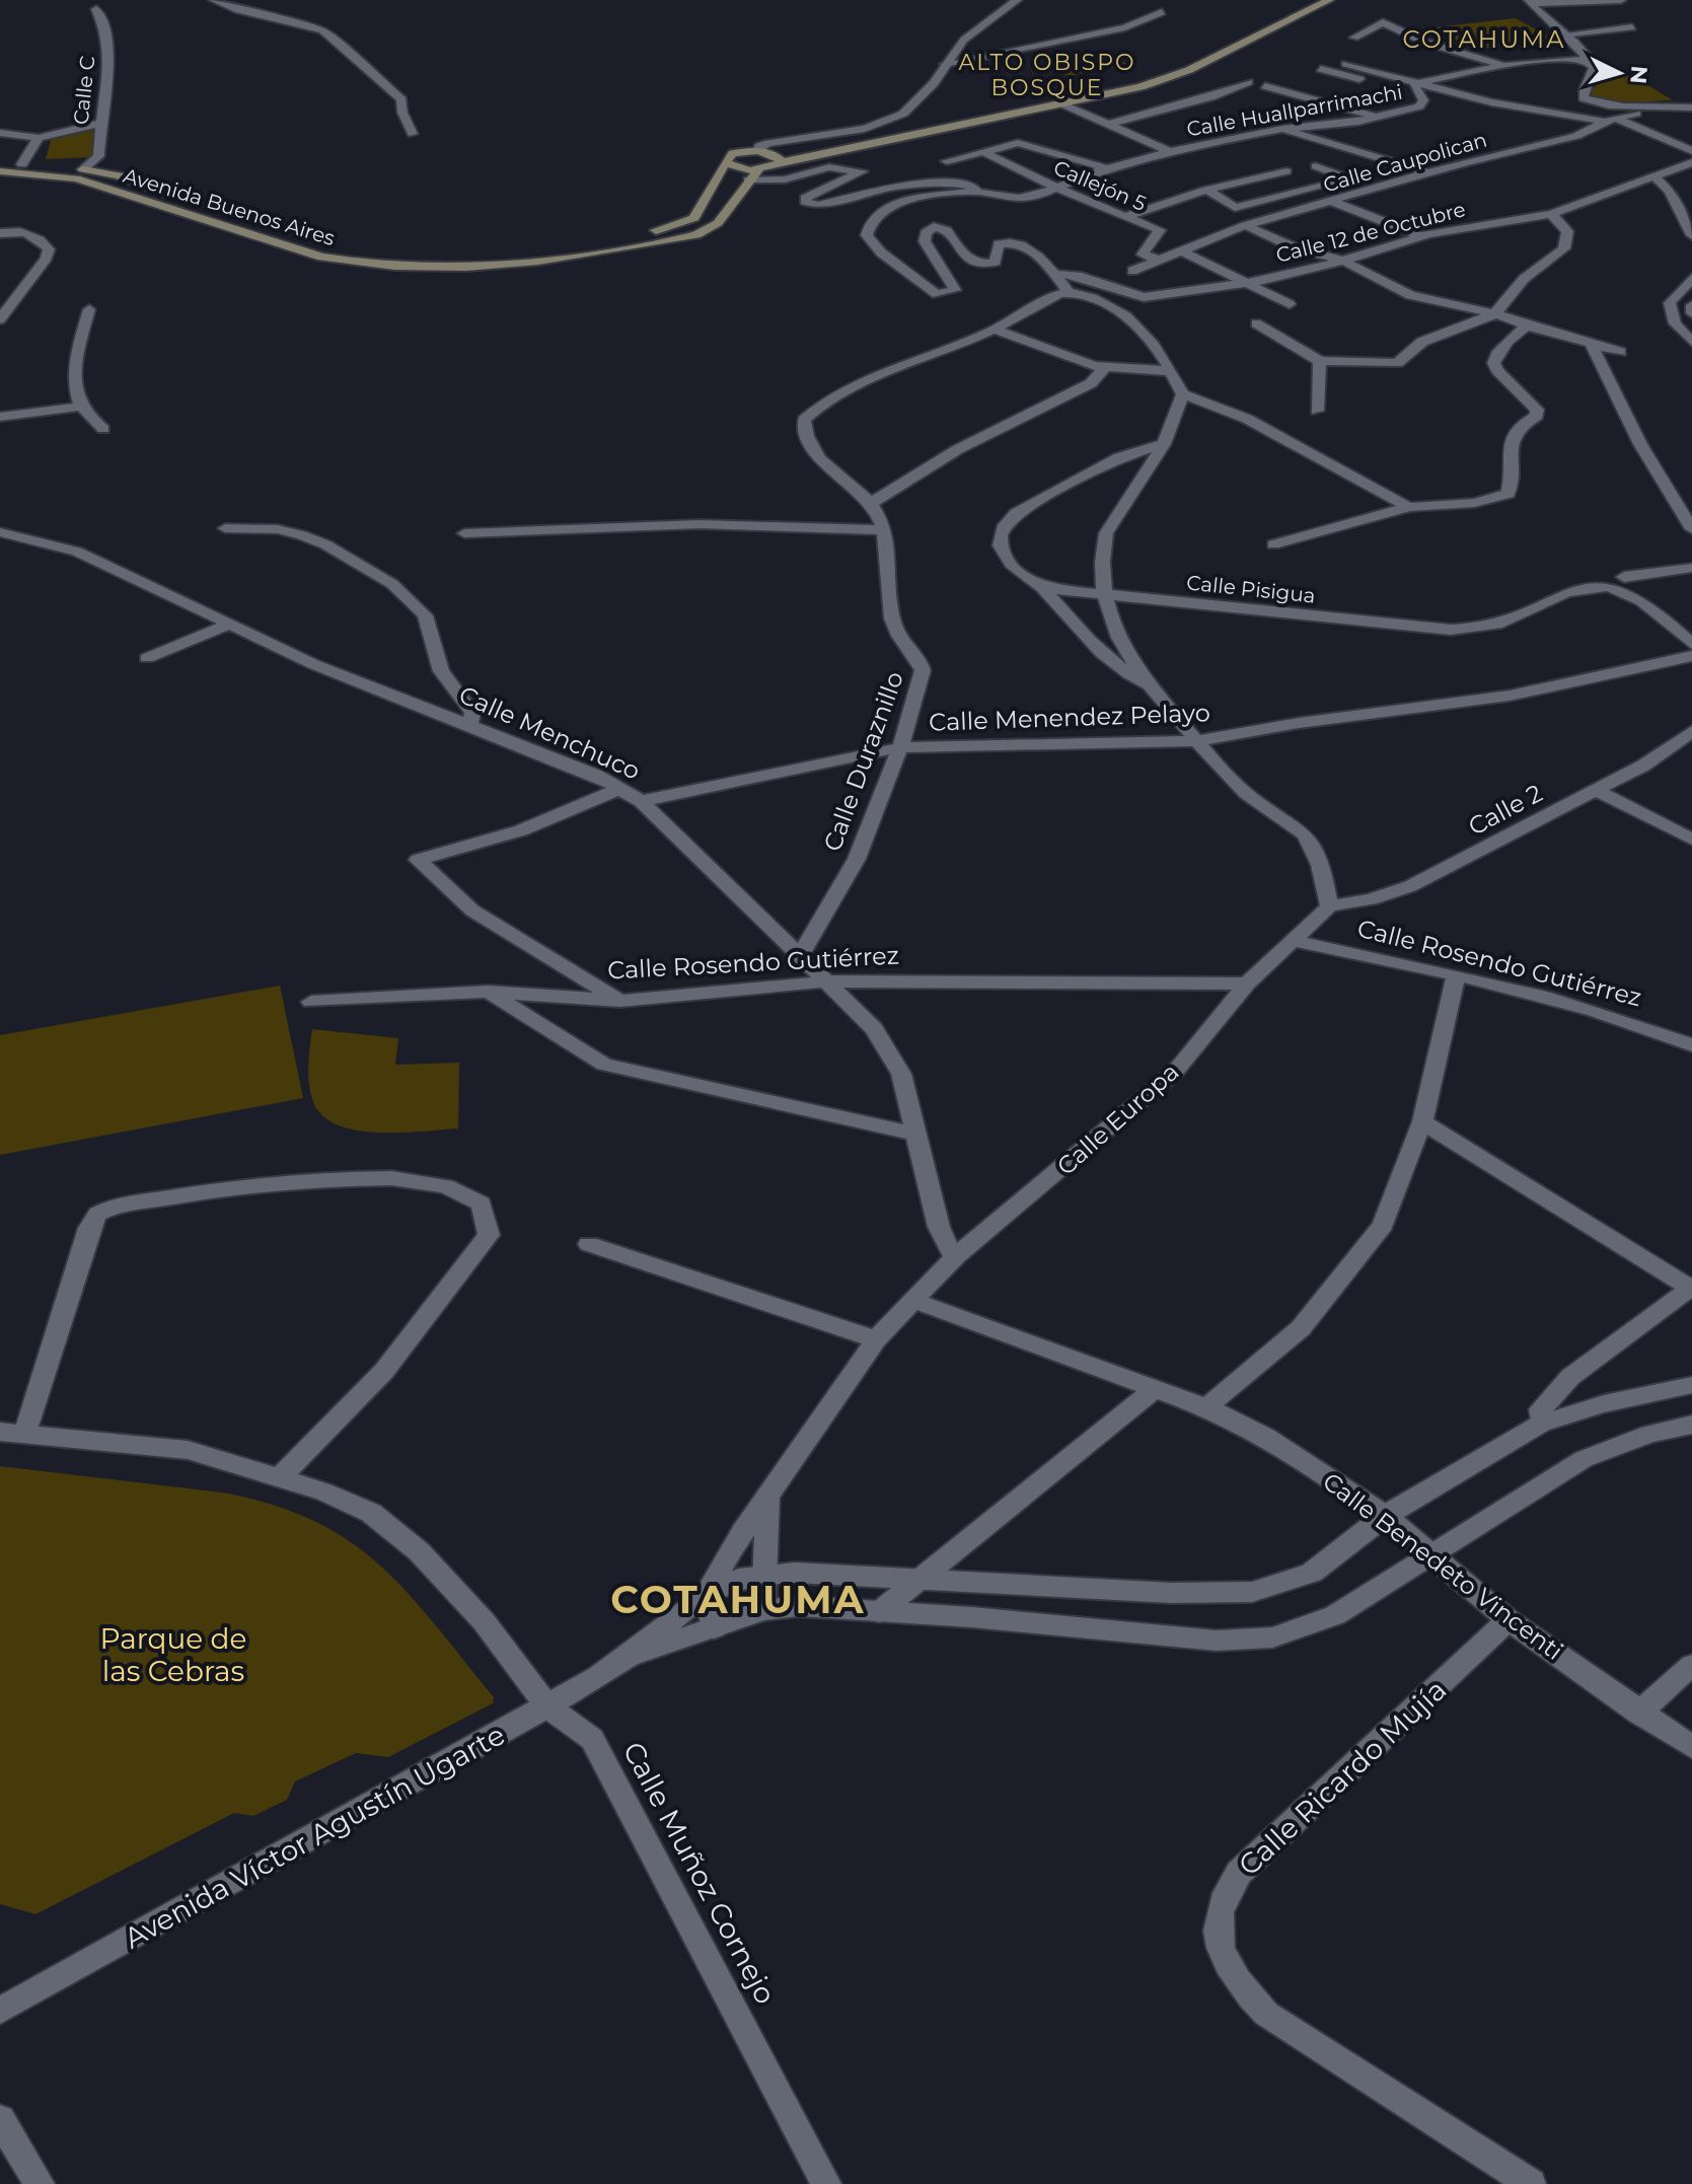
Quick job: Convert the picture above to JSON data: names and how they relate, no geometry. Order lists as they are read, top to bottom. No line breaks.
{"streets":{"main road":["Avenida Buenos Aires"],"street":["Calle C","Calle Huallparrimachi","Calle Caupolican","Callejón 5","Calle 12 de Octubre","Calle Pisigua","Calle Menendez Pelayo","Calle Menchuco","Calle Duraznillo","Calle 2","Calle Rosendo Gutiérrez","Calle Europa","Calle Benedeto Vincenti","Calle Ricardo Mujía","Avenida Víctor Agustín Ugarte","Calle Muñoz Cornejo"]},"crossings":[["Calle C","Avenida Buenos Aires"],["Calle Huallparrimachi","Callejón 5"],["Calle Caupolican","Callejón 5"],["Calle Menendez Pelayo","Calle Menchuco"],["Calle Menendez Pelayo","Calle Duraznillo"],["Calle Menchuco","Calle Duraznillo"],["Calle Menchuco","Calle Rosendo Gutiérrez"],["Calle Menchuco","Calle Europa"],["Calle 2","Calle Europa"],["Calle Rosendo Gutiérrez","Calle Europa"],["Calle Europa","Calle Benedeto Vincenti"],["Calle Europa","Avenida Víctor Agustín Ugarte"],["Calle Benedeto Vincenti","Calle Ricardo Mujía"],["Calle Benedeto Vincenti","Avenida Víctor Agustín Ugarte"],["Avenida Víctor Agustín Ugarte","Calle Muñoz Cornejo"]],"districts":["COTAHUMA","ALTO OBISPO BOSQUE","COTAHUMA"],"parks":["Parque de las Cebras"],"north":"right"}
